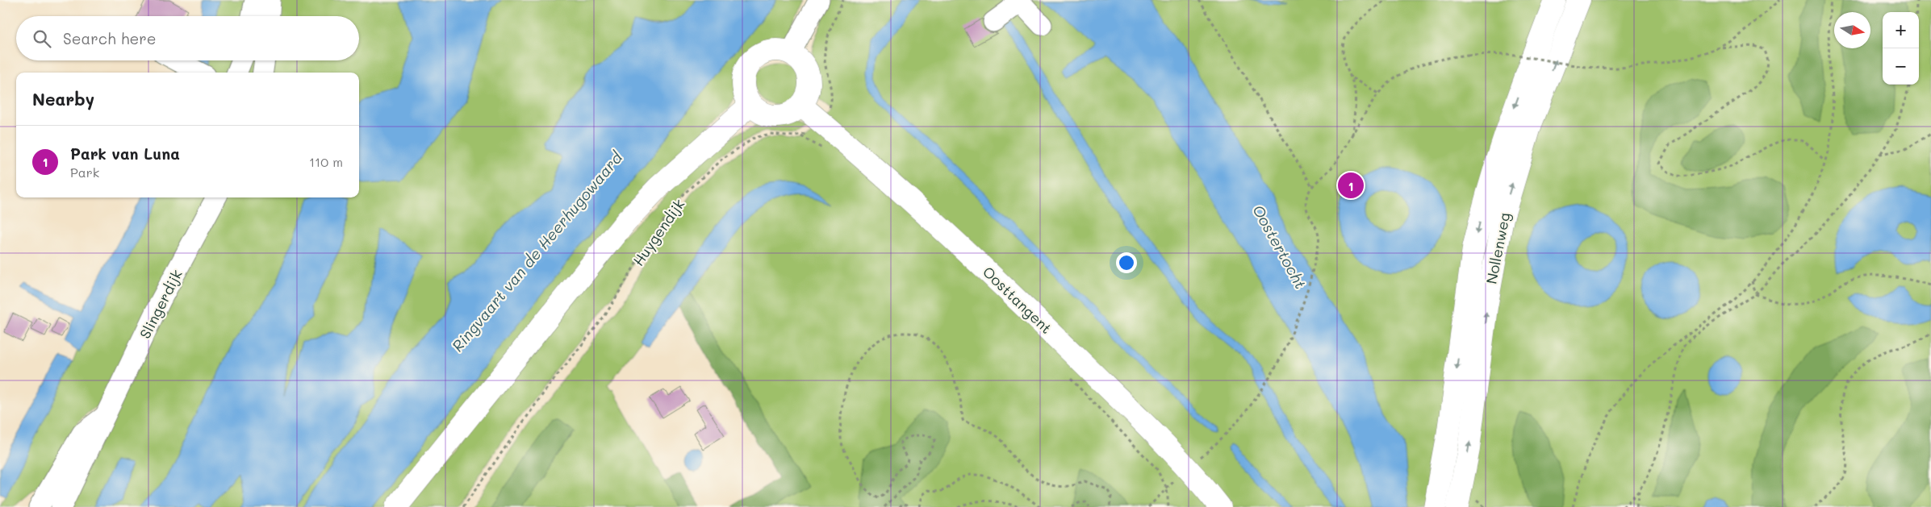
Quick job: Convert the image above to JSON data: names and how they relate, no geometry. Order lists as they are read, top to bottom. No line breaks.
{"streets":{"main road":["Huygendijk","Nollenweg","Oosttangent"],"street":["Slingerdijk"]},"crossings":[["Huygendijk","Oosttangent"]],"water":["Oostertocht","Ringvaart van de Heerhugowaard"],"north":"right","page":{"map_buttons":["+","−"],"search":"Search here","heading":"Nearby","list":[{"mark":"1","name":"Park van Luna","note":"Park","value":"110 m"}],"pins":"1"}}
